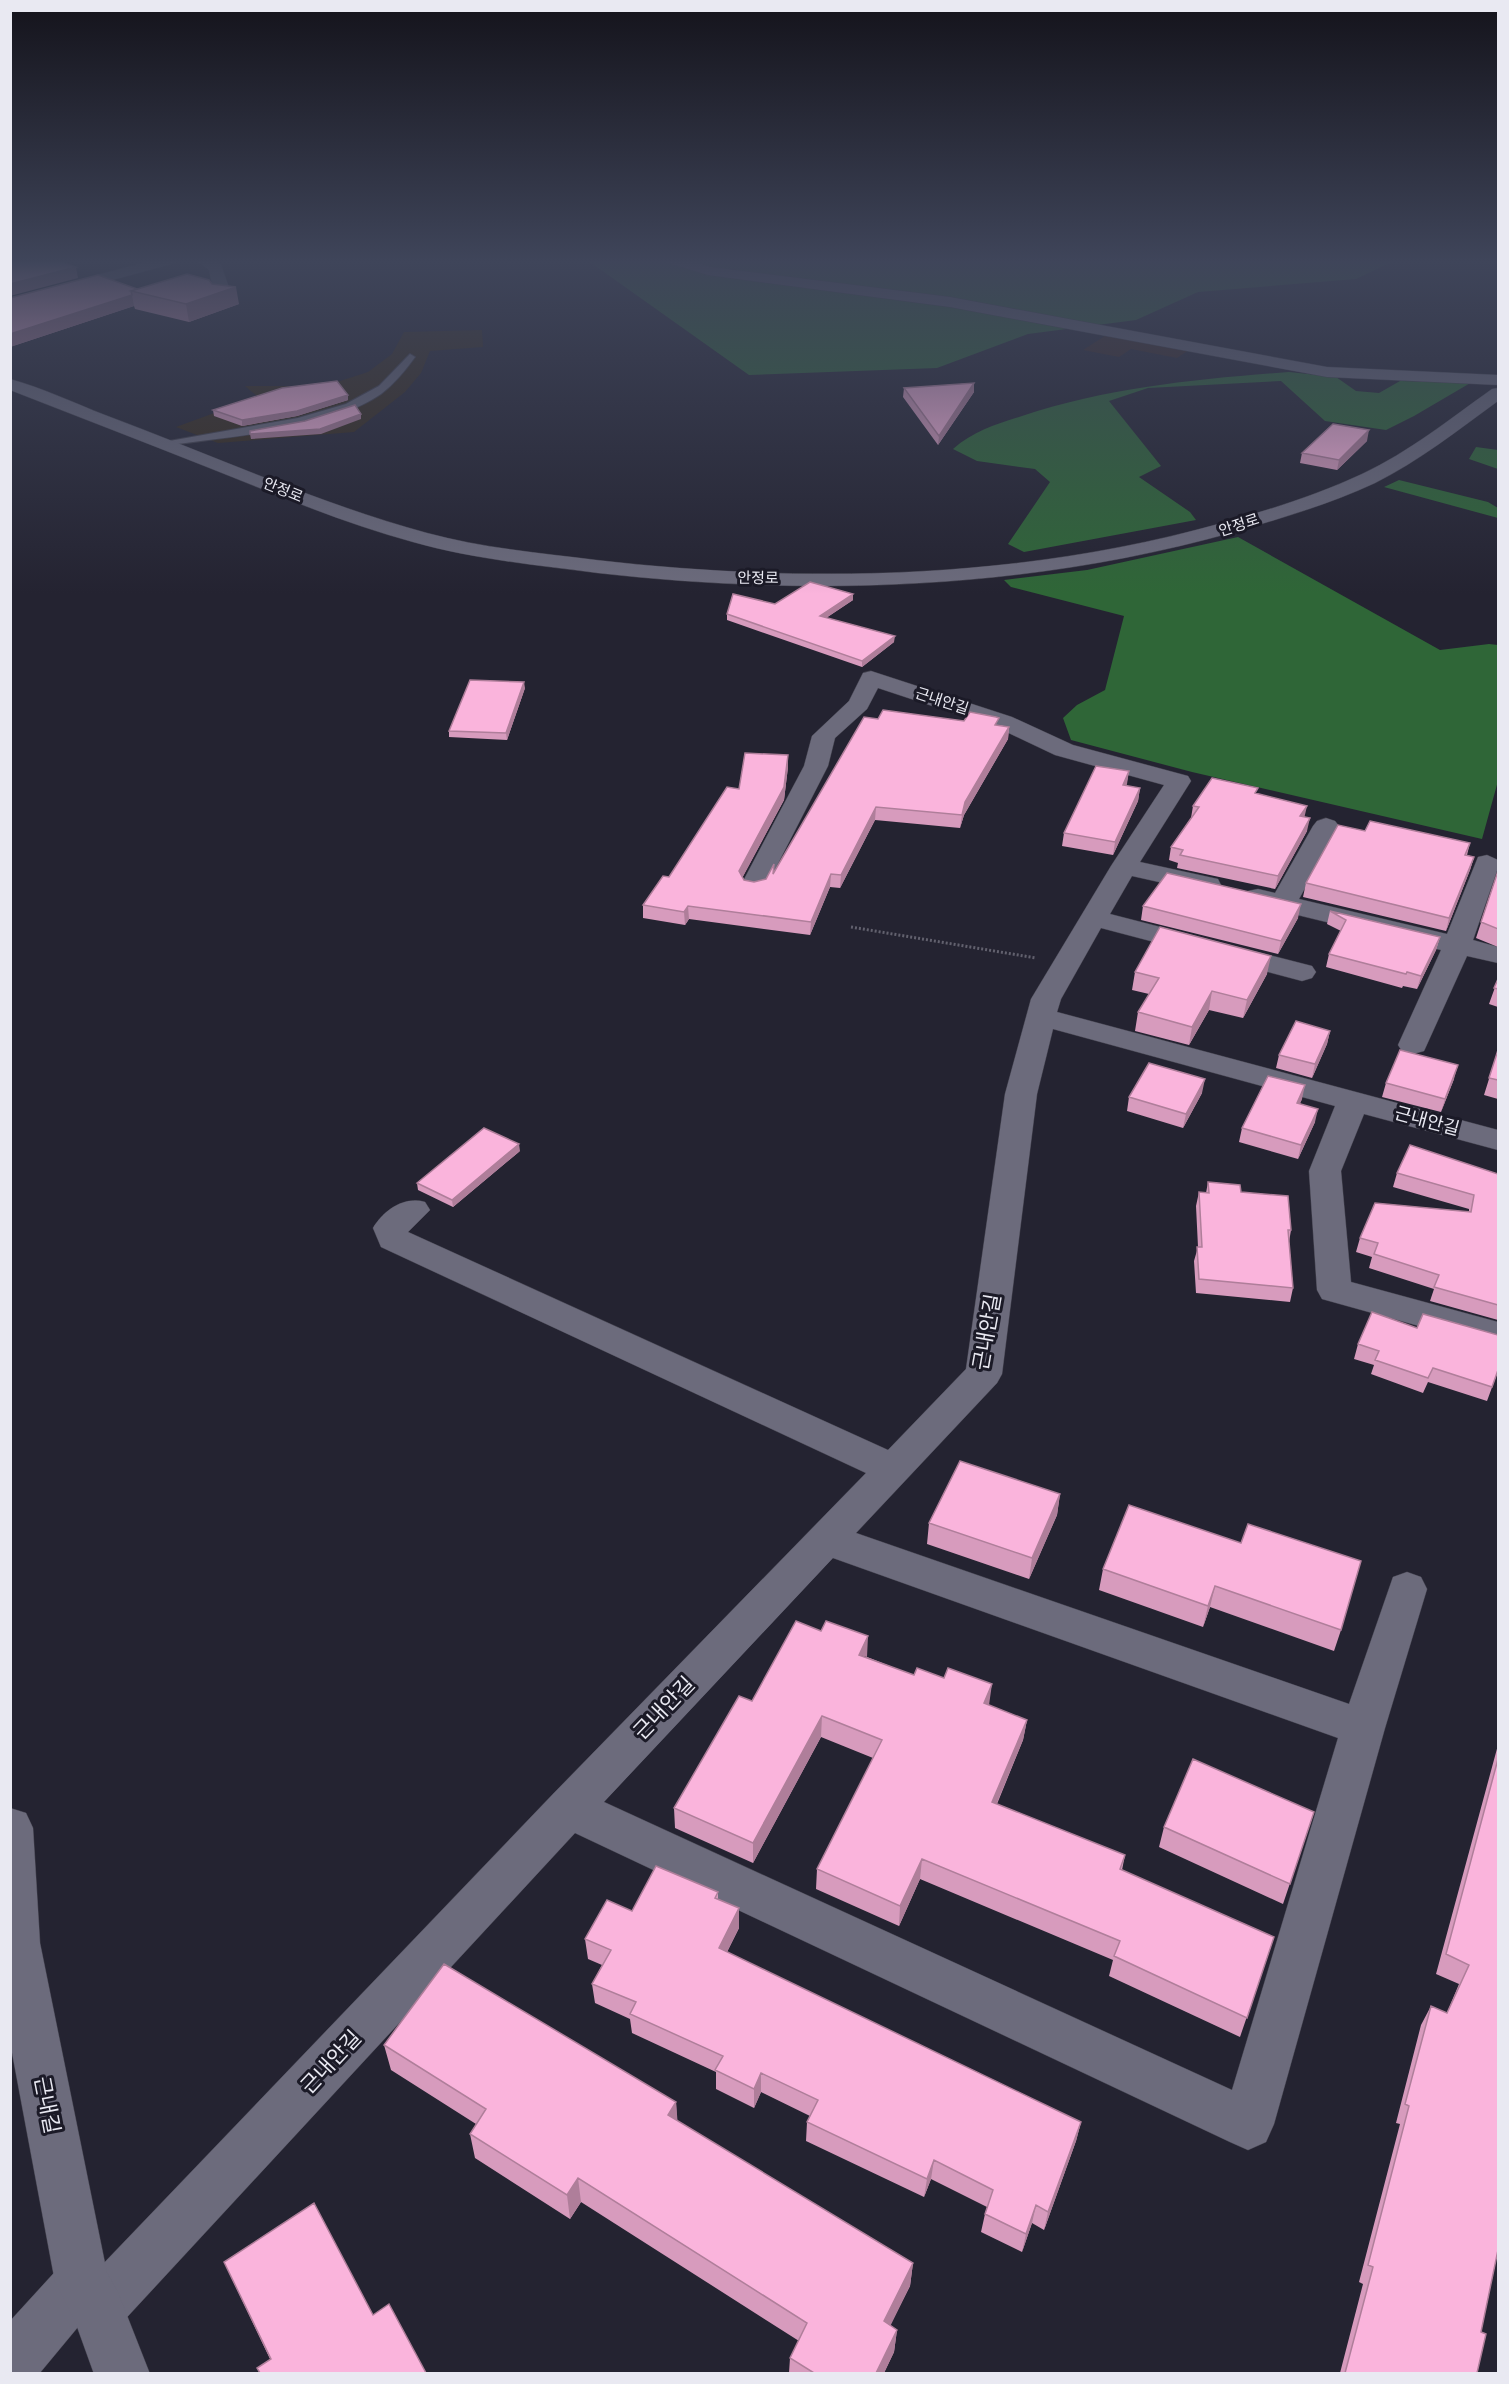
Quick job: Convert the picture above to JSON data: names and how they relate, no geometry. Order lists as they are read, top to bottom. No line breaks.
{"streets":{"street":["안정로","근내안길","근내길"]},"crossings":[["근내안길","근내길"]]}
